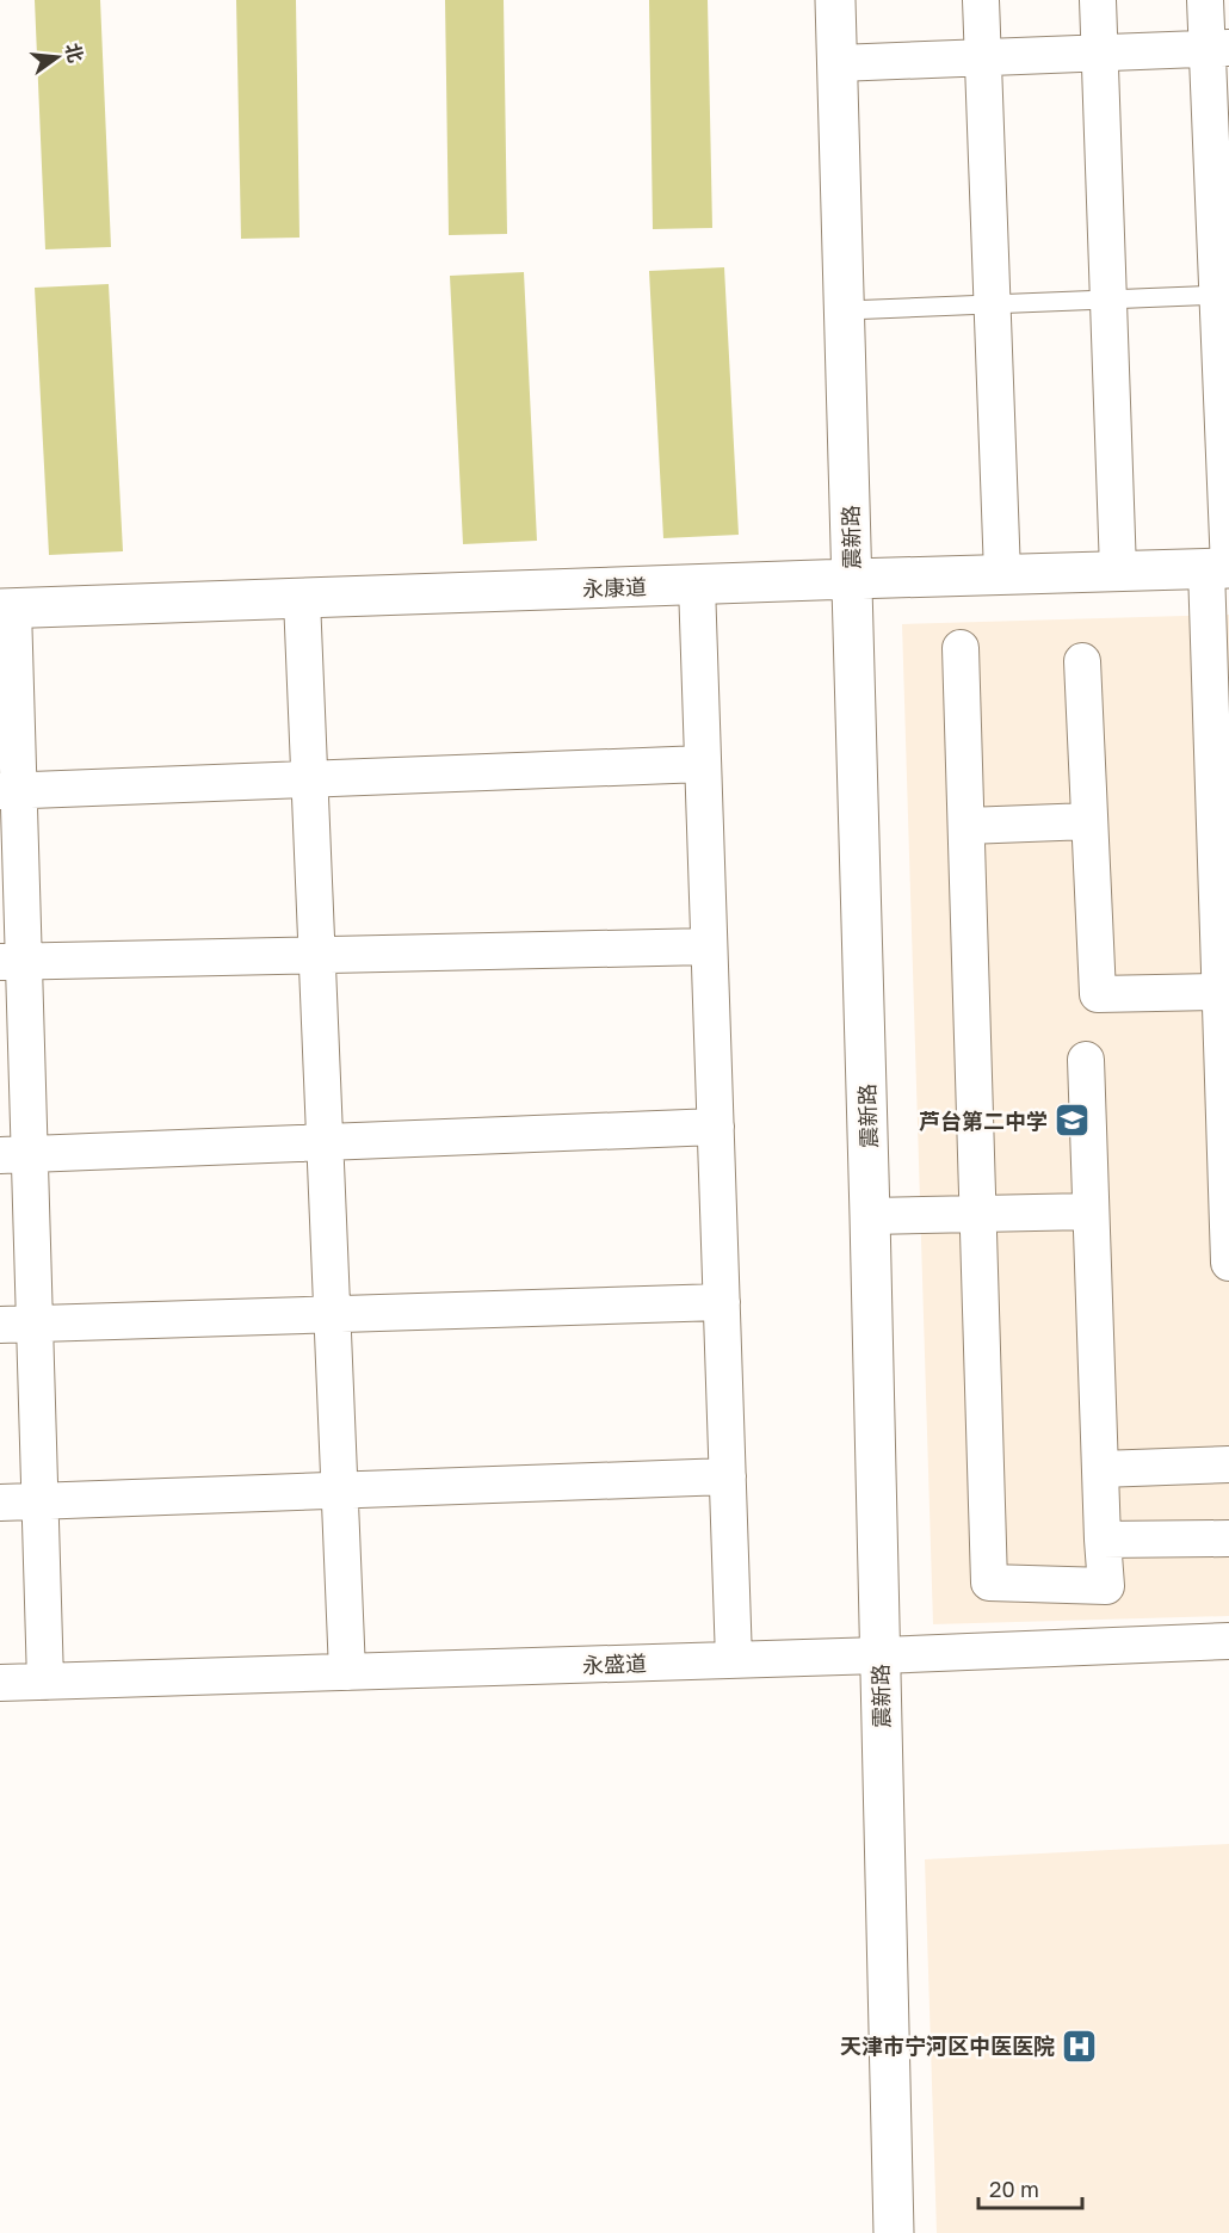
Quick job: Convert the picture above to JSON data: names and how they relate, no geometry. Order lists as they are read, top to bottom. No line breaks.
{"streets":{"street":["震新路","永康道","永盛道"]},"crossings":[["震新路","永康道"],["震新路","永盛道"]],"places":{"school or university":["芦台第二中学"],"hospital":["天津市宁河区中医医院"]},"scale_bar":"20 m","north":"right"}
